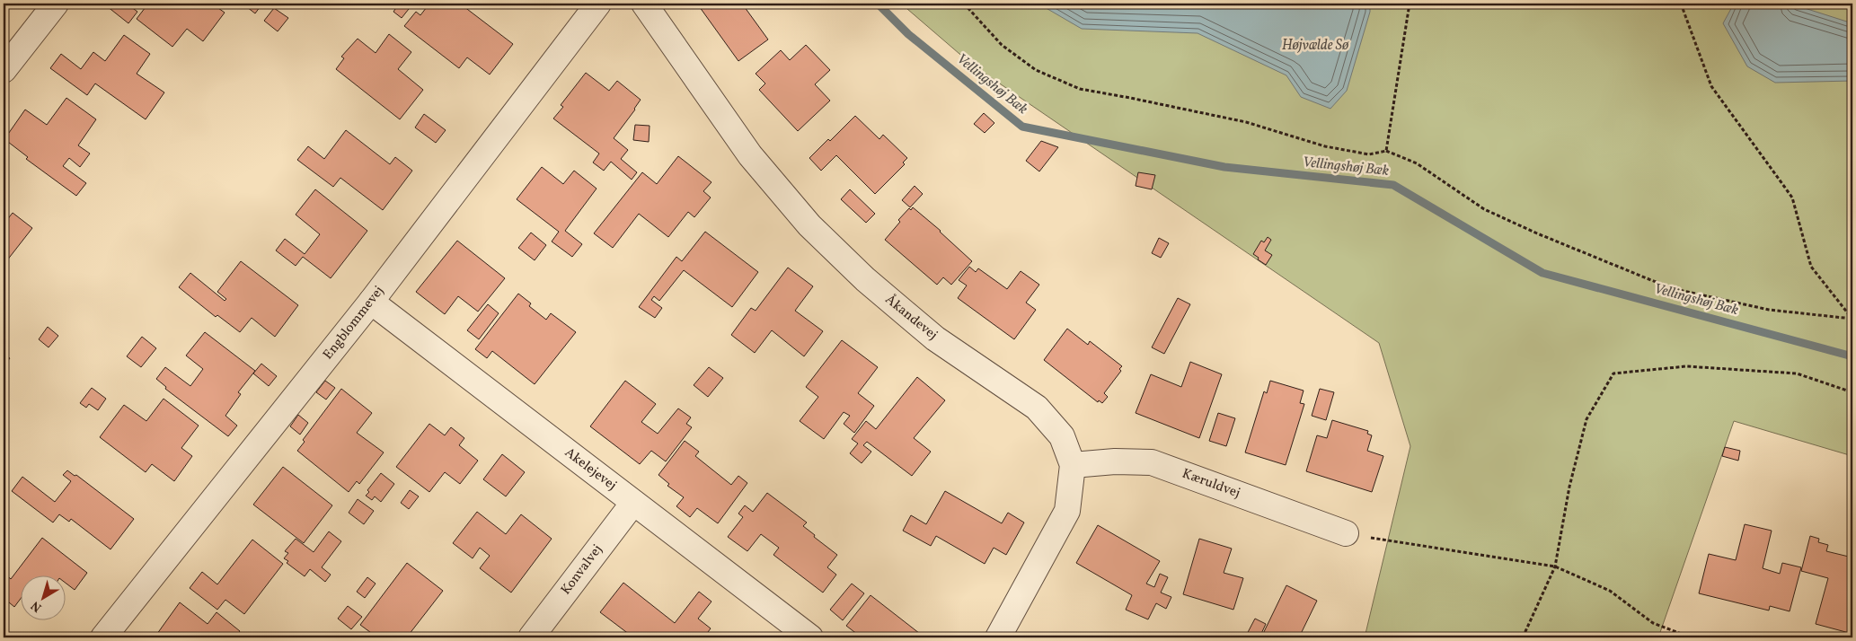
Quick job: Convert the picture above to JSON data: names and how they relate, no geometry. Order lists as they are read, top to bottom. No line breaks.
{"streets":{"street":["Åkandevej","Engblommevej","Akelejevej","Kæruldvej","Konvalvej"]},"crossings":[["Åkandevej","Kæruldvej"],["Engblommevej","Akelejevej"],["Akelejevej","Konvalvej"]],"water":["Højvælde Sø","Vellingshøj Bæk"],"north":"bottom left"}
